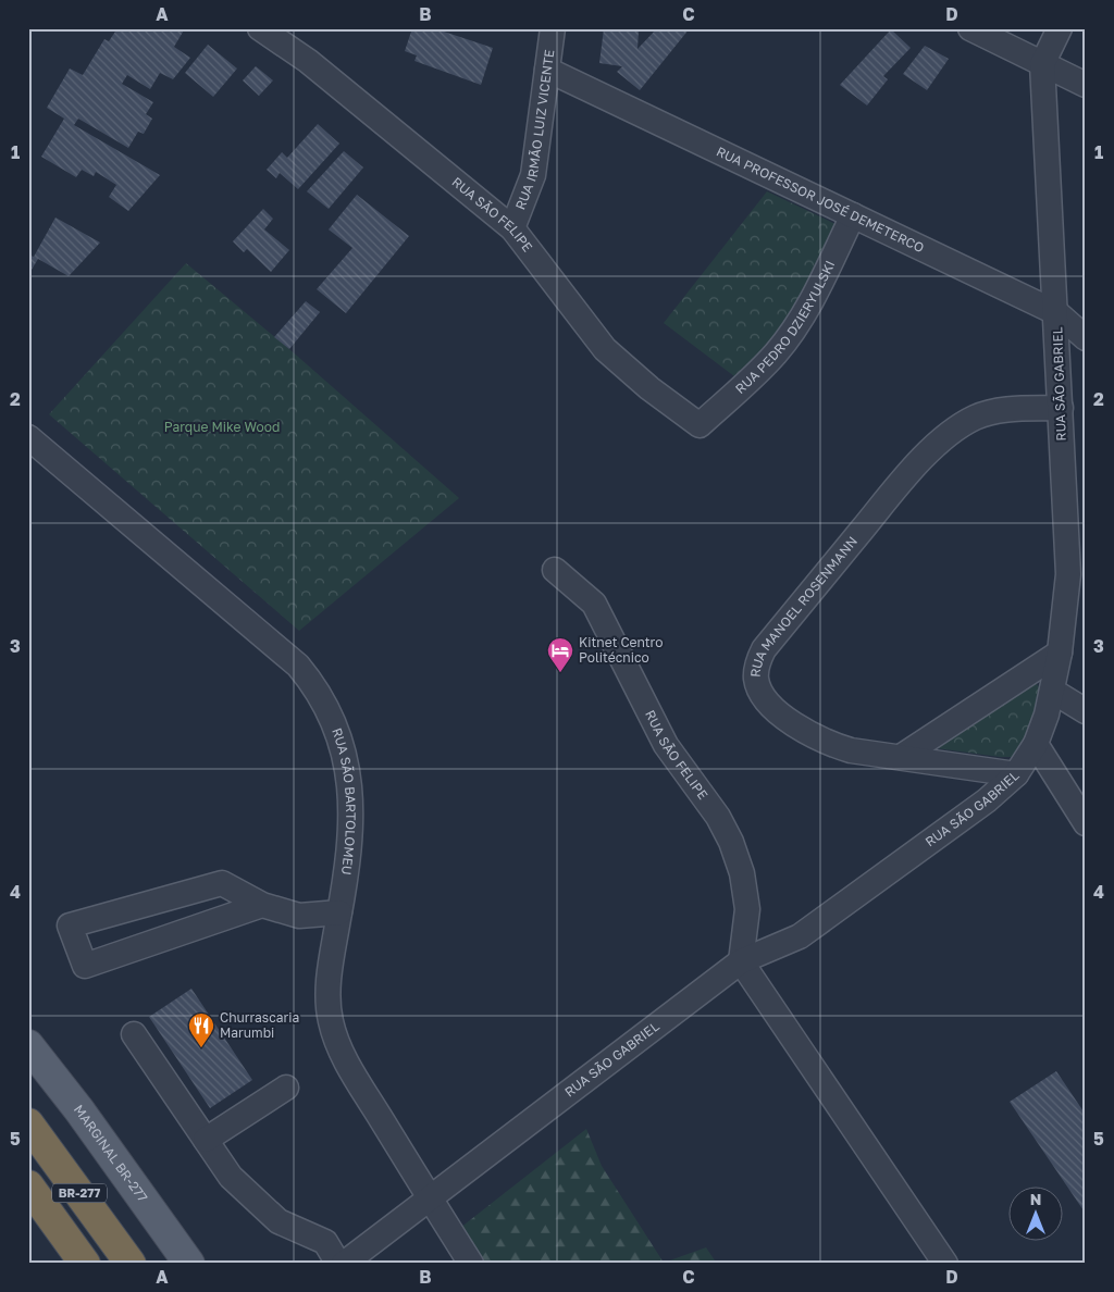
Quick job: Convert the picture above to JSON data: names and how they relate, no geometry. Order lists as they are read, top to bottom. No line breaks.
{"streets":{"highway":["BR-277"],"main road":["MARGINAL BR-277"],"street":["RUA IRMÃO LUIZ VICENTE","RUA PROFESSOR JOSÉ DEMETERCO","RUA SÃO FELIPE","RUA PEDRO DZIERYULSKI","RUA SÃO GABRIEL","RUA MANOEL ROSENMANN","RUA SÃO BARTOLOMEU"]},"crossings":[["RUA IRMÃO LUIZ VICENTE","RUA PROFESSOR JOSÉ DEMETERCO"],["RUA IRMÃO LUIZ VICENTE","RUA SÃO FELIPE"],["RUA PROFESSOR JOSÉ DEMETERCO","RUA PEDRO DZIERYULSKI"],["RUA PROFESSOR JOSÉ DEMETERCO","RUA SÃO GABRIEL"],["RUA SÃO FELIPE","RUA PEDRO DZIERYULSKI"],["RUA SÃO FELIPE","RUA SÃO GABRIEL"],["RUA SÃO GABRIEL","RUA MANOEL ROSENMANN"],["RUA SÃO GABRIEL","RUA SÃO BARTOLOMEU"]],"parks":["Parque Mike Wood"],"places":{"hotel":["Kitnet Centro Politécnico"],"restaurant":["Churrascaria Marumbi"]},"north":"top","grid":{"columns":["A","B","C","D"],"rows":["1","2","3","4","5"]}}
